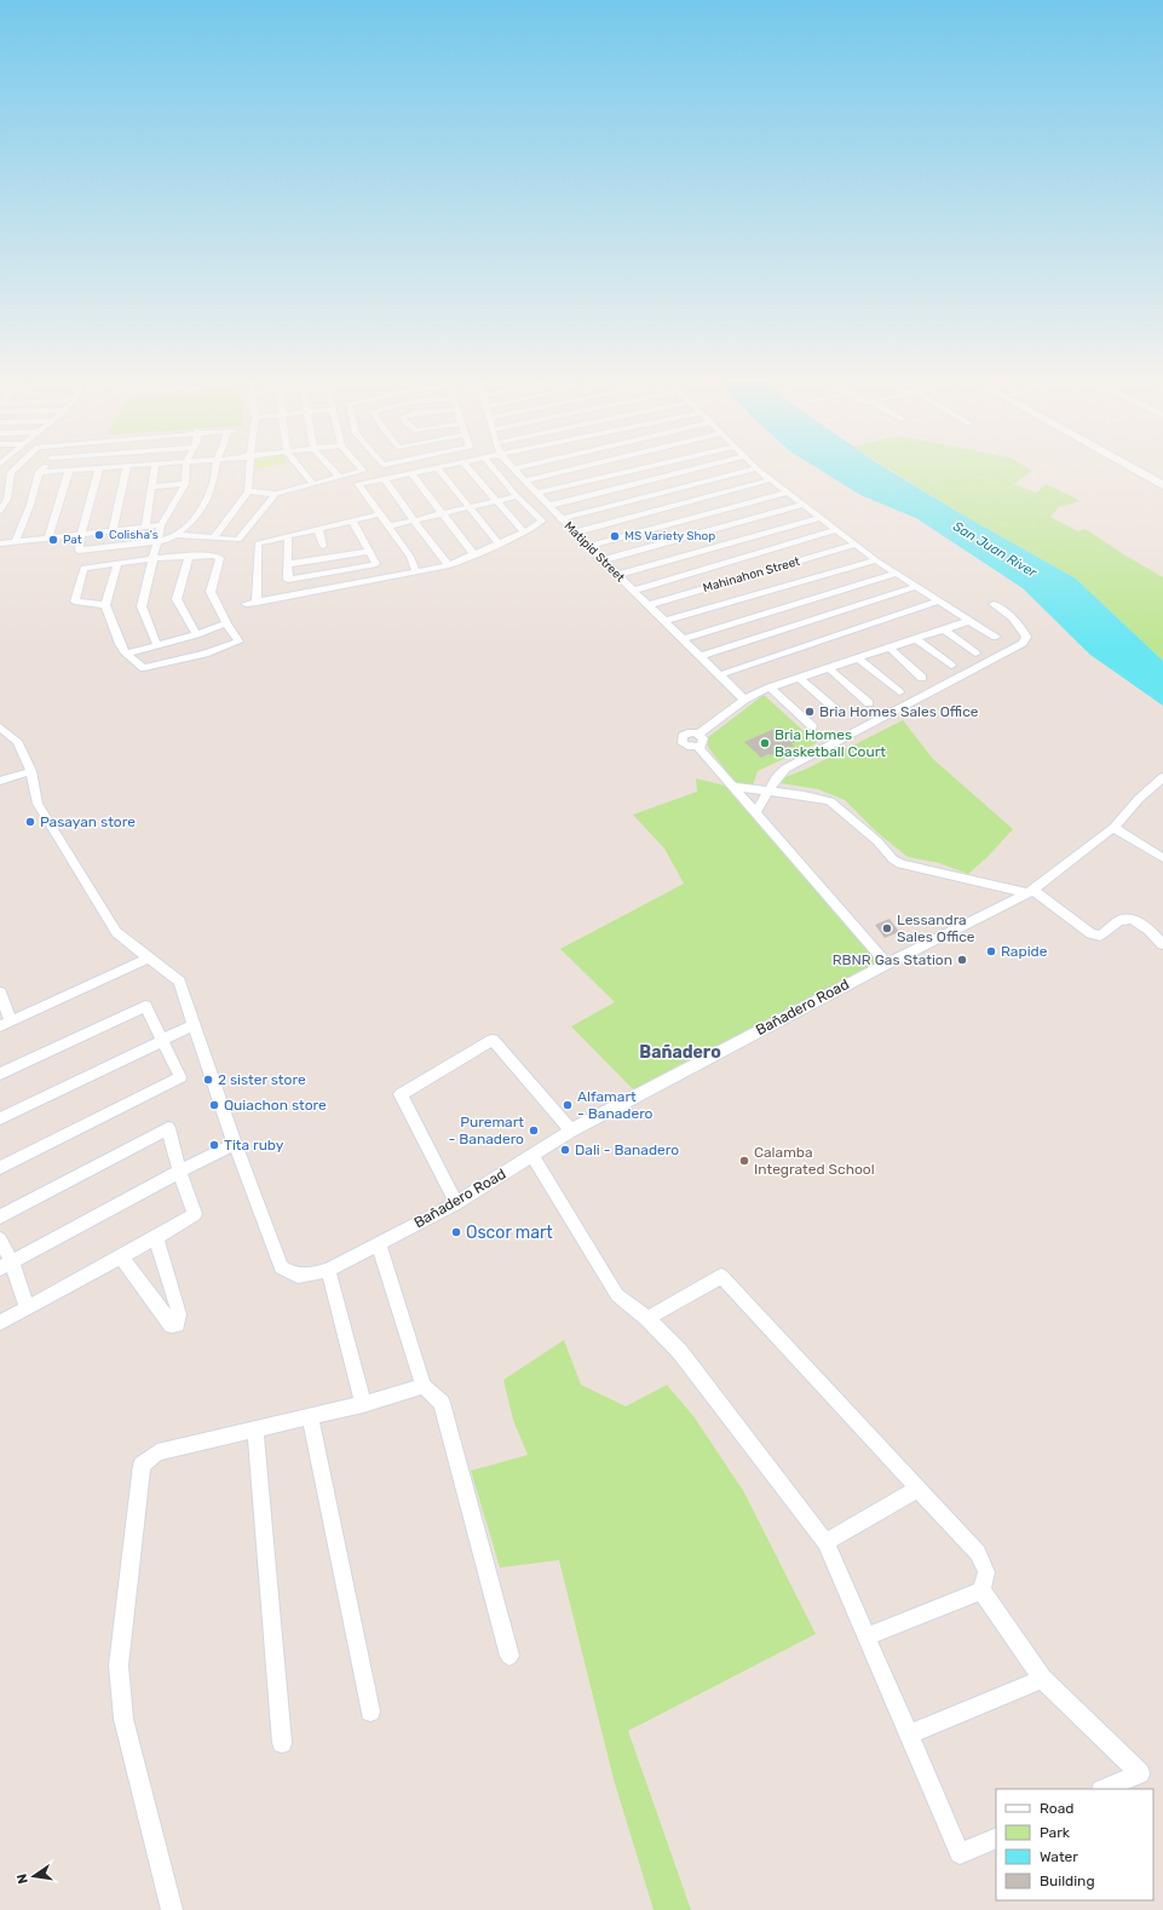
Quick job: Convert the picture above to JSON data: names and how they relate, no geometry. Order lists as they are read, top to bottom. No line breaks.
{"streets":{"street":["Matipid Street","Mahinahon Street","Bañadero Road"]},"crossings":[["Matipid Street","Mahinahon Street"]],"districts":["Bañadero"],"water":["San Juan River"],"places":["Colisha's","MS Variety Shop","Pat","Bria Homes Sales Office","Bria Homes Basketball Court","Pasayan store","Lessandra Sales Office","Rapide","RBNR Gas Station","2 sister store","Quiachon store","Alfamart - Banadero","Puremart - Banadero","Tita ruby","Dali - Banadero","Calamba Integrated School","Oscor mart"],"legend":["Road","Park","Water","Building"],"north":"left"}
